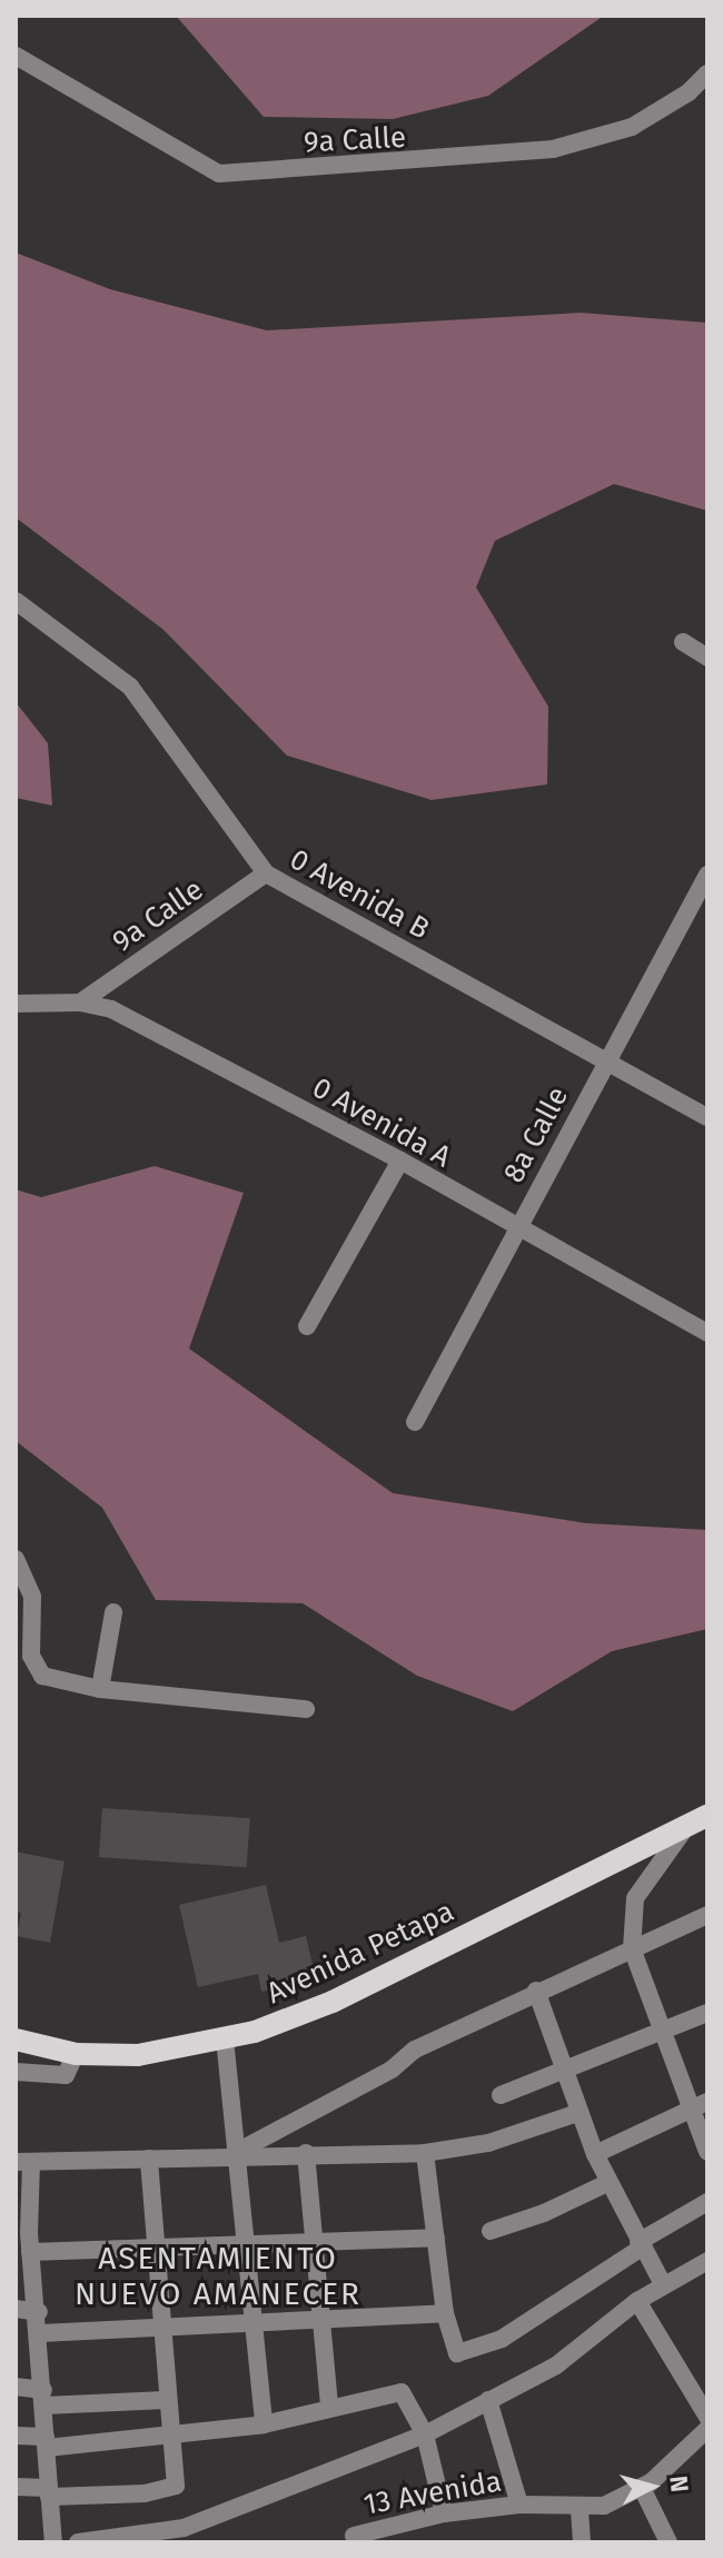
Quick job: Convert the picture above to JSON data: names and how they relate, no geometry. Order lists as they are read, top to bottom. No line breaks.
{"streets":{"main road":["Avenida Petapa"],"street":["9a Calle","0 Avenida B","0 Avenida A","8a Calle","13 Avenida"]},"crossings":[["9a Calle","0 Avenida B"],["9a Calle","0 Avenida A"],["0 Avenida B","8a Calle"],["0 Avenida A","8a Calle"]],"districts":["ASENTAMIENTO NUEVO AMANECER"],"north":"right"}
